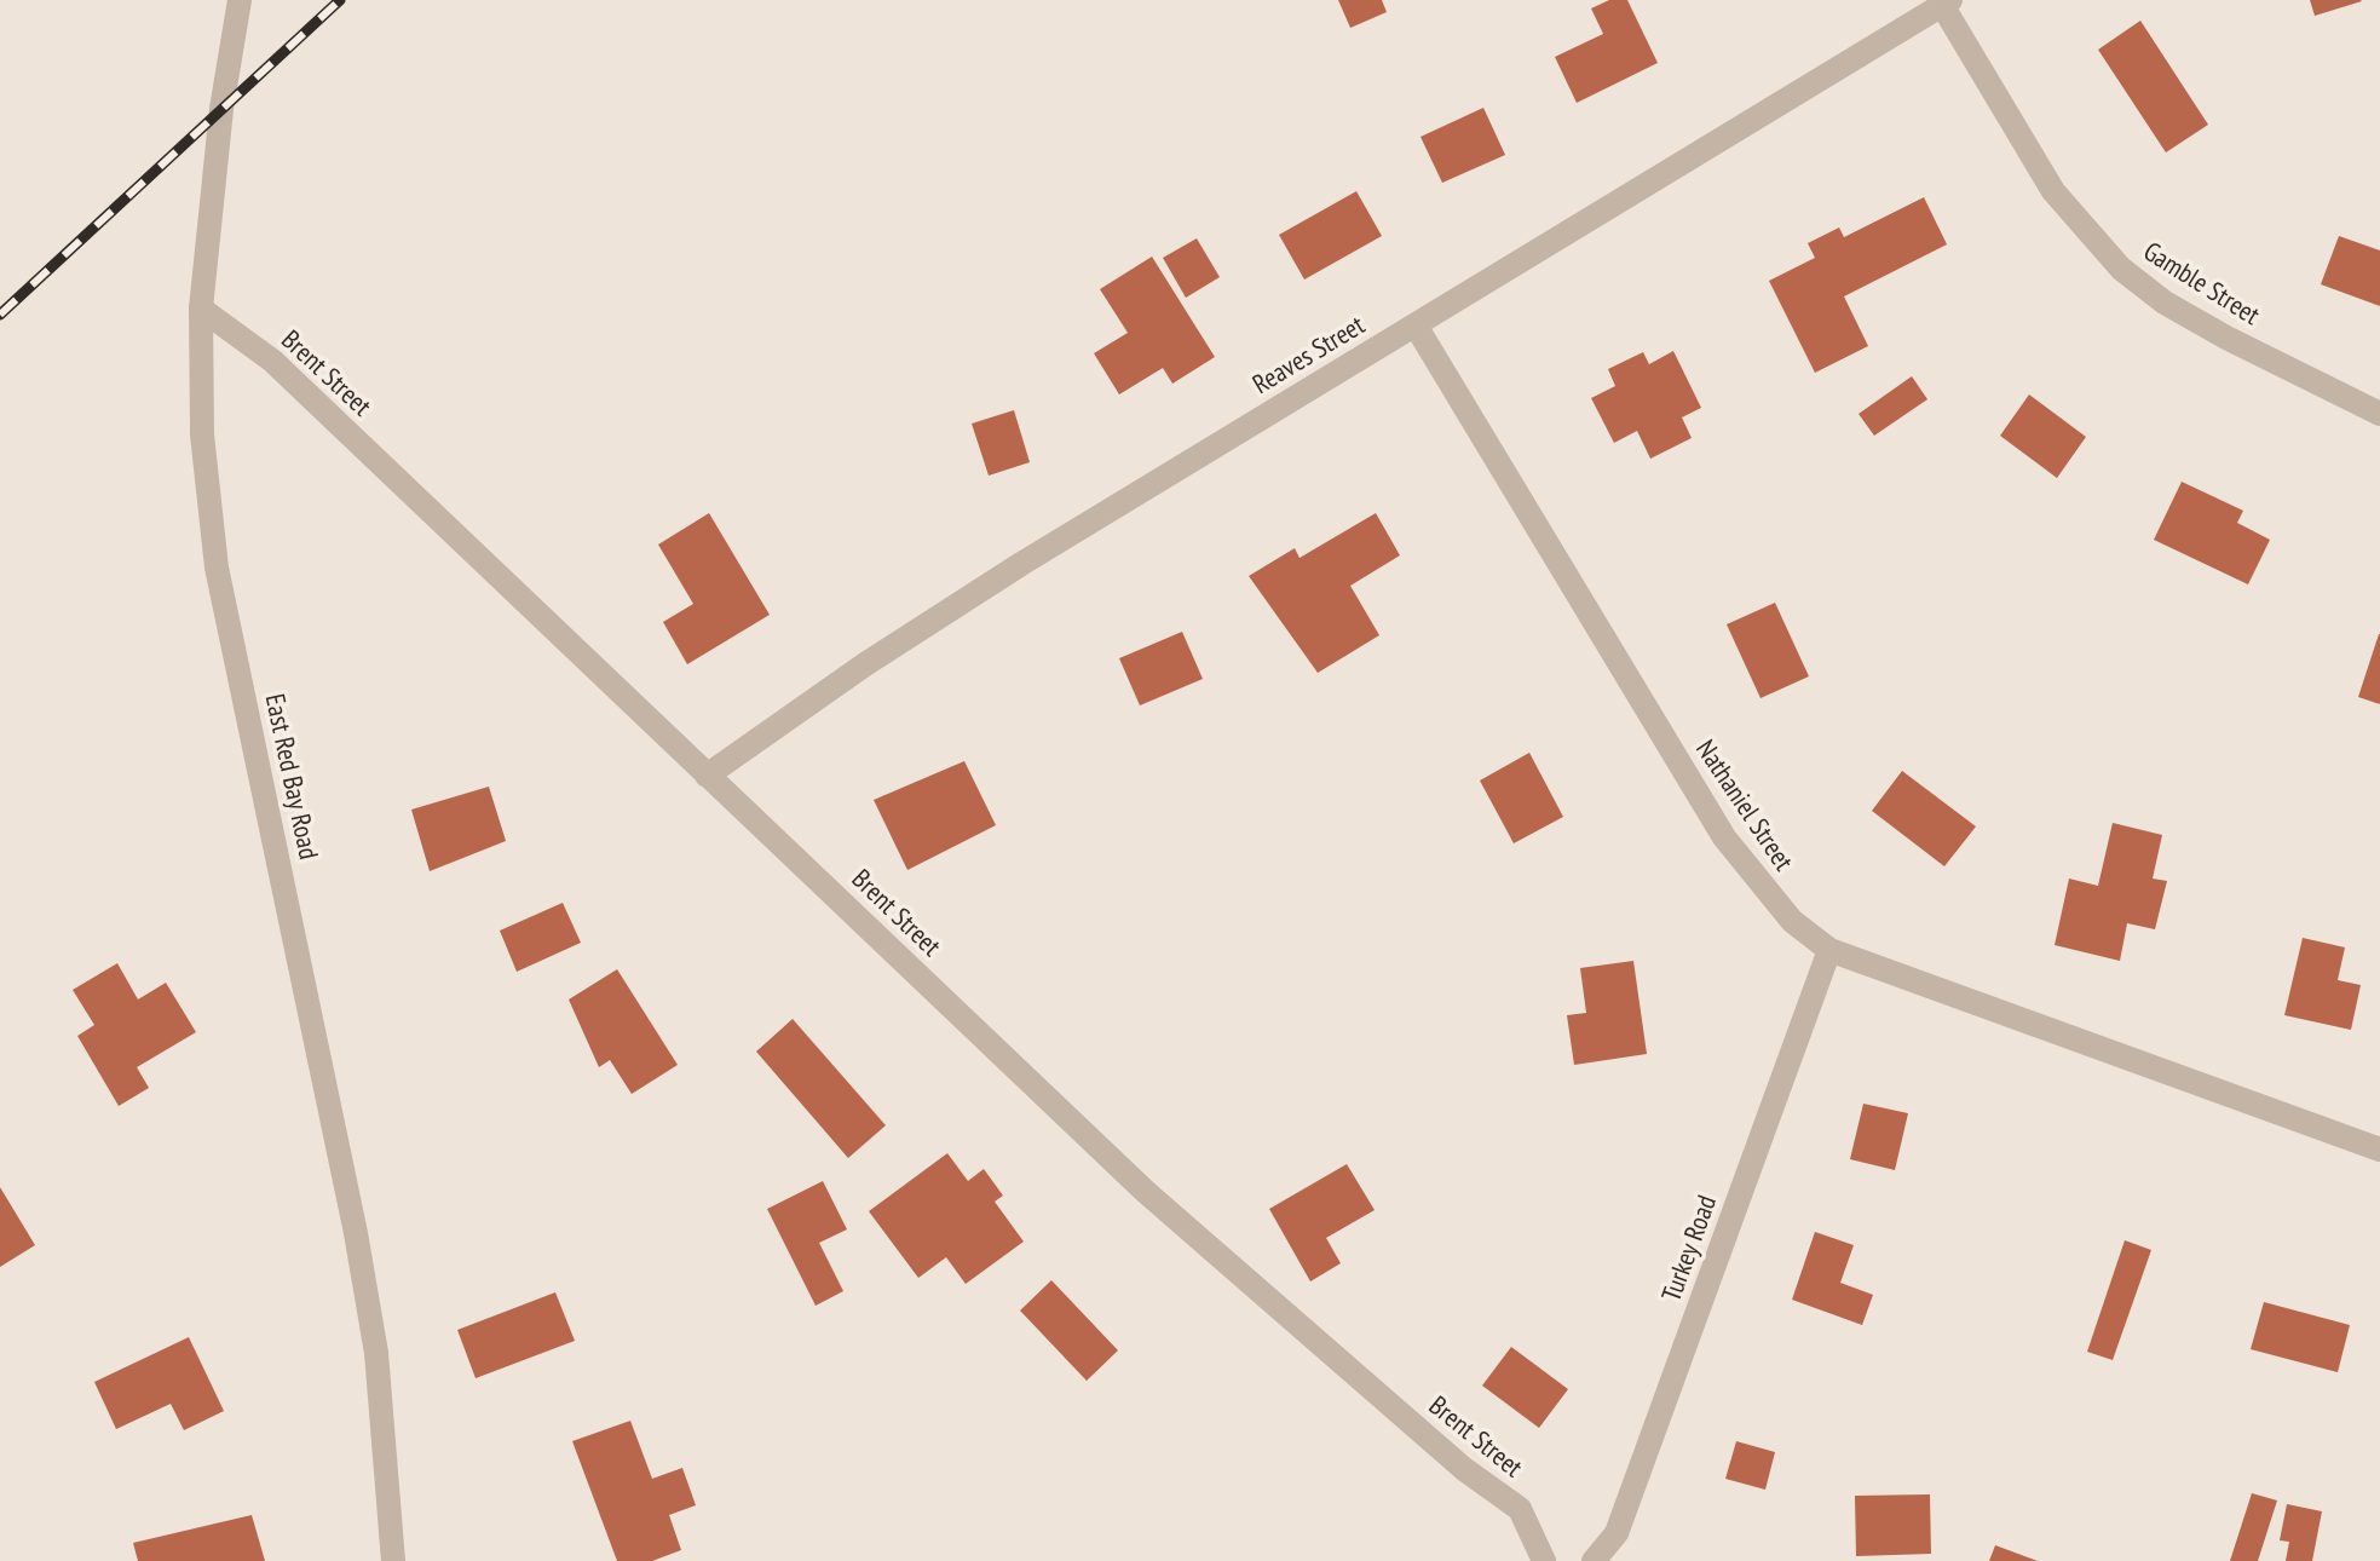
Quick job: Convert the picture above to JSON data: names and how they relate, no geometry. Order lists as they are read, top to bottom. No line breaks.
{"streets":{"street":["Gamble Street","Reaves Street","Brent Street","East Red Bay Road","Nathaniel Street","Turkey Road"]},"crossings":[["Gamble Street","Reaves Street"],["Reaves Street","Brent Street"],["Reaves Street","Nathaniel Street"],["Brent Street","East Red Bay Road"],["Nathaniel Street","Turkey Road"]]}
